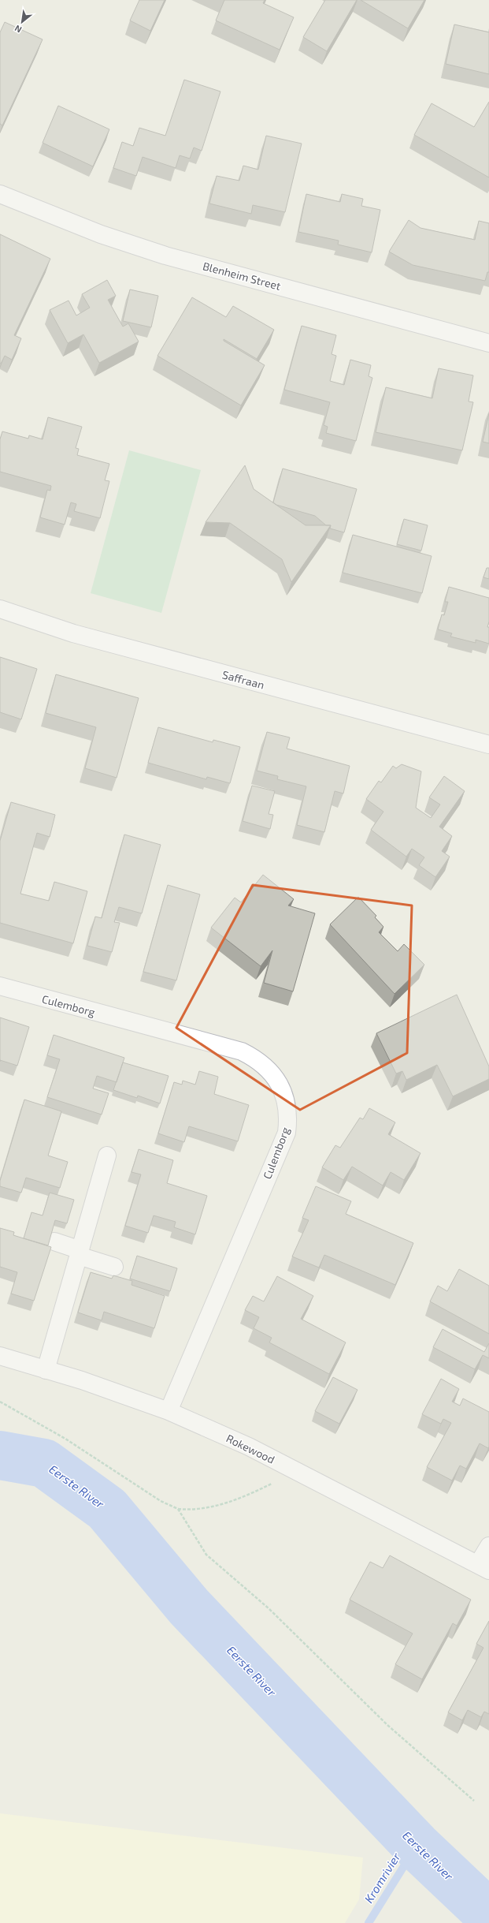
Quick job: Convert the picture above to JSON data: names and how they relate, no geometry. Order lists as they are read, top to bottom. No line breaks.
{"streets":{"street":["Blenheim Street","Saffraan","Culemborg","Rokewood"]},"crossings":[["Culemborg","Rokewood"]],"water":["Eerste River","Kromrivier"],"north":"bottom left"}
